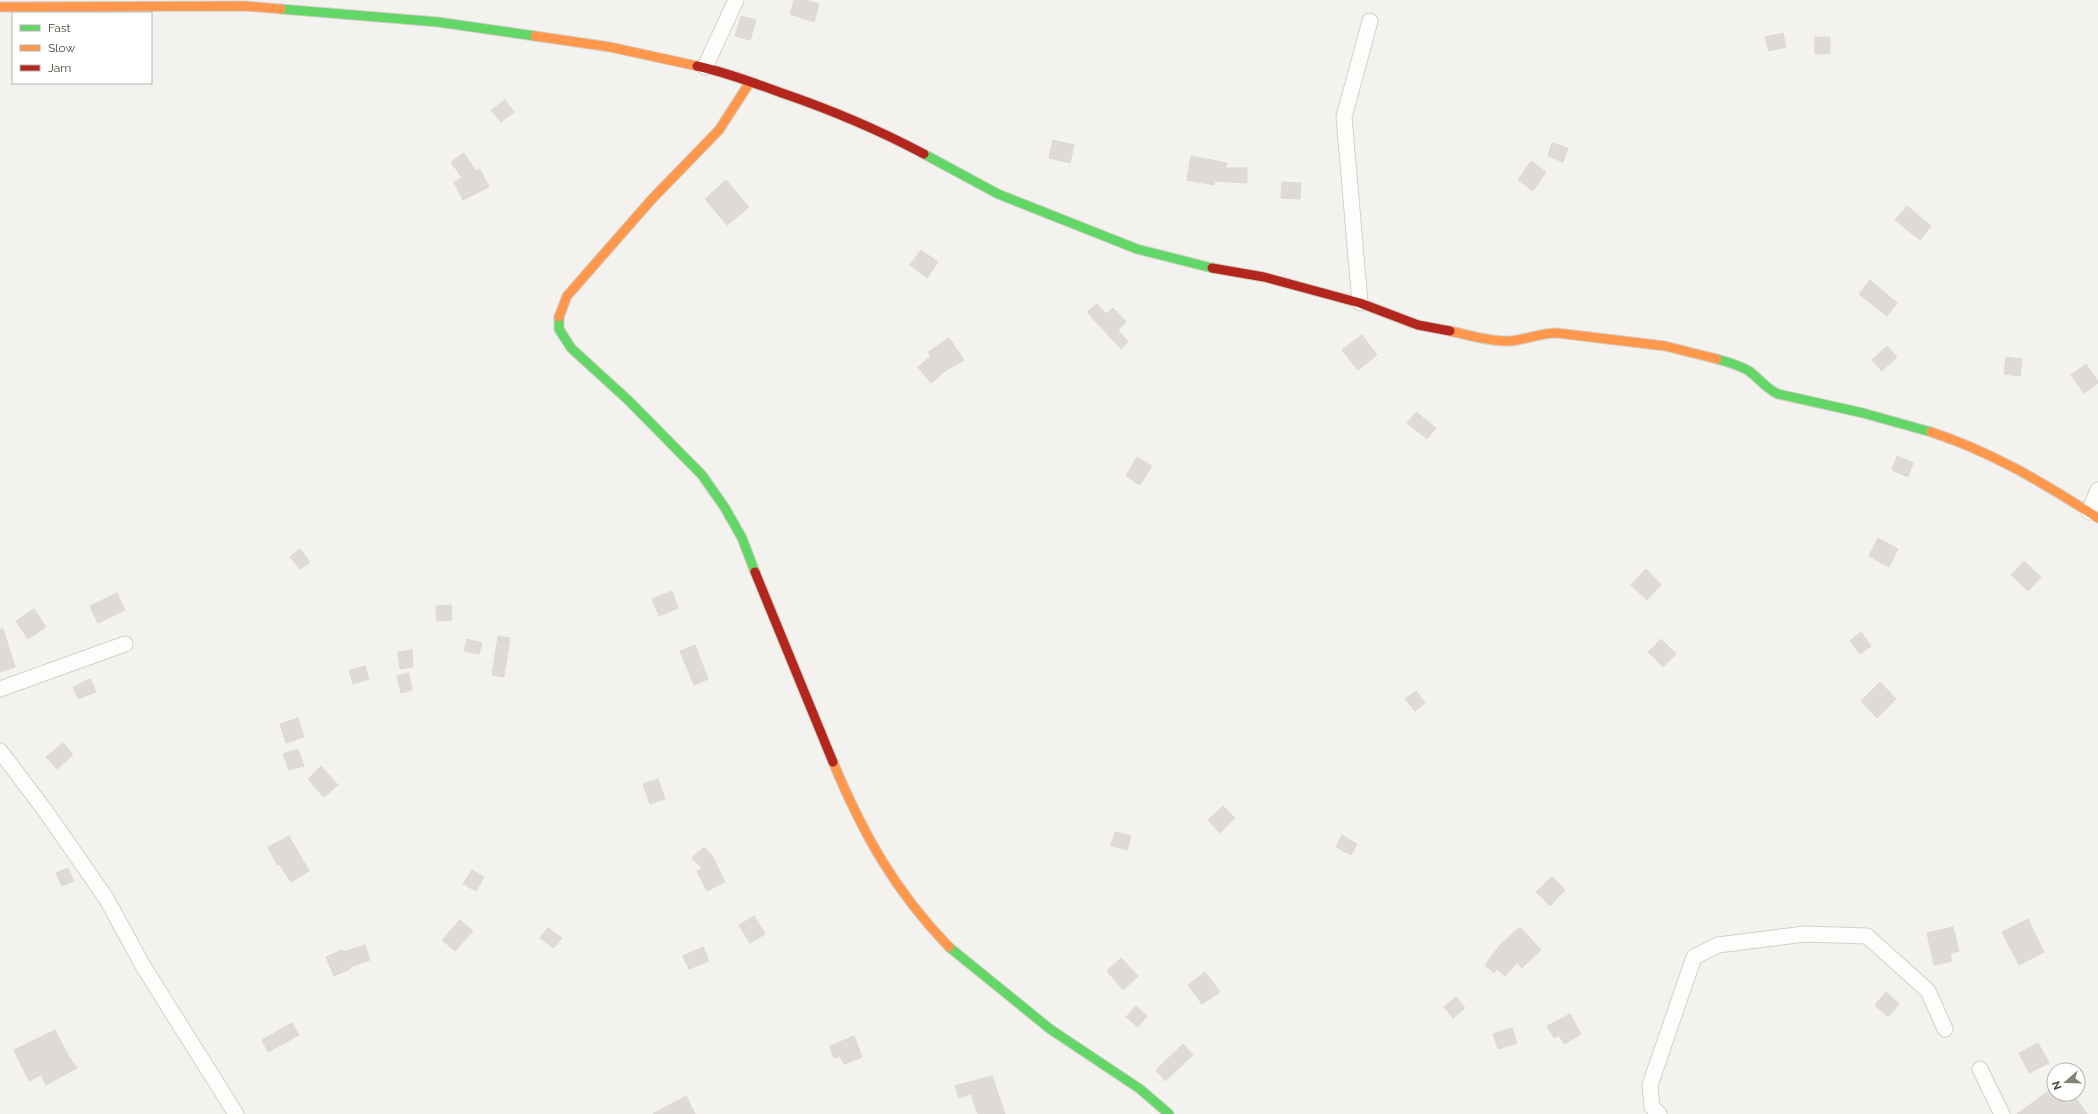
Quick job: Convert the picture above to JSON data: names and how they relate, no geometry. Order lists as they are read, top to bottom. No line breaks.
{"legend":["Fast","Slow","Jam"],"north":"left"}
